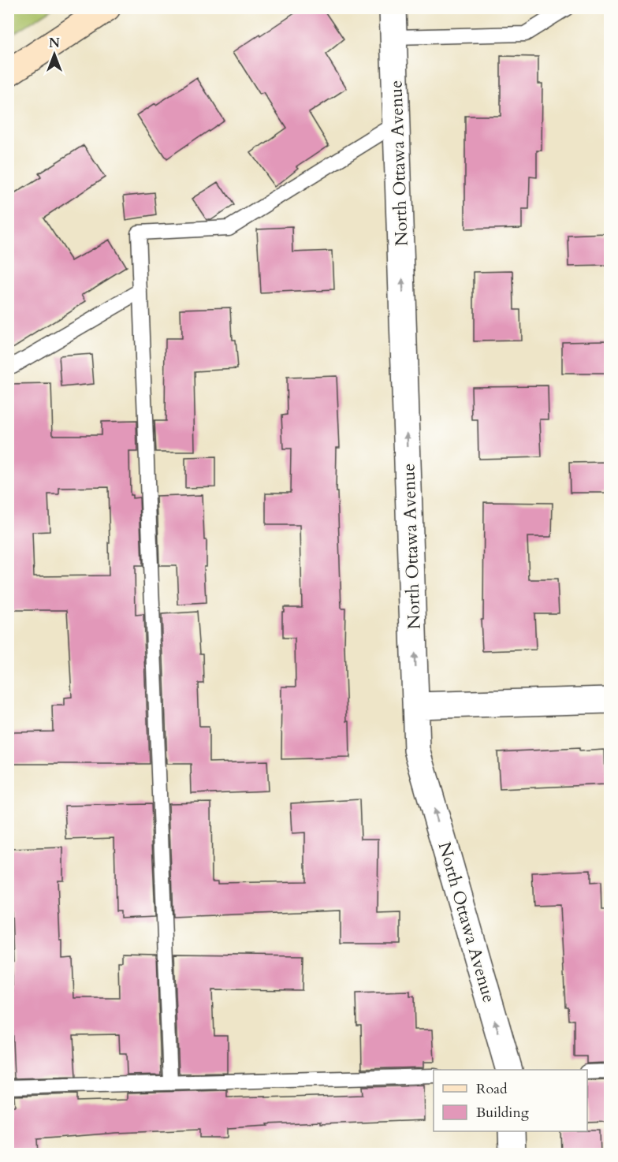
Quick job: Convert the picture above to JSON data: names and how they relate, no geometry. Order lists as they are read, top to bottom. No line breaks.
{"streets":{"street":["North Ottawa Avenue"]},"one_way":["North Ottawa Avenue"],"legend":["Road","Building"],"north":"top"}
